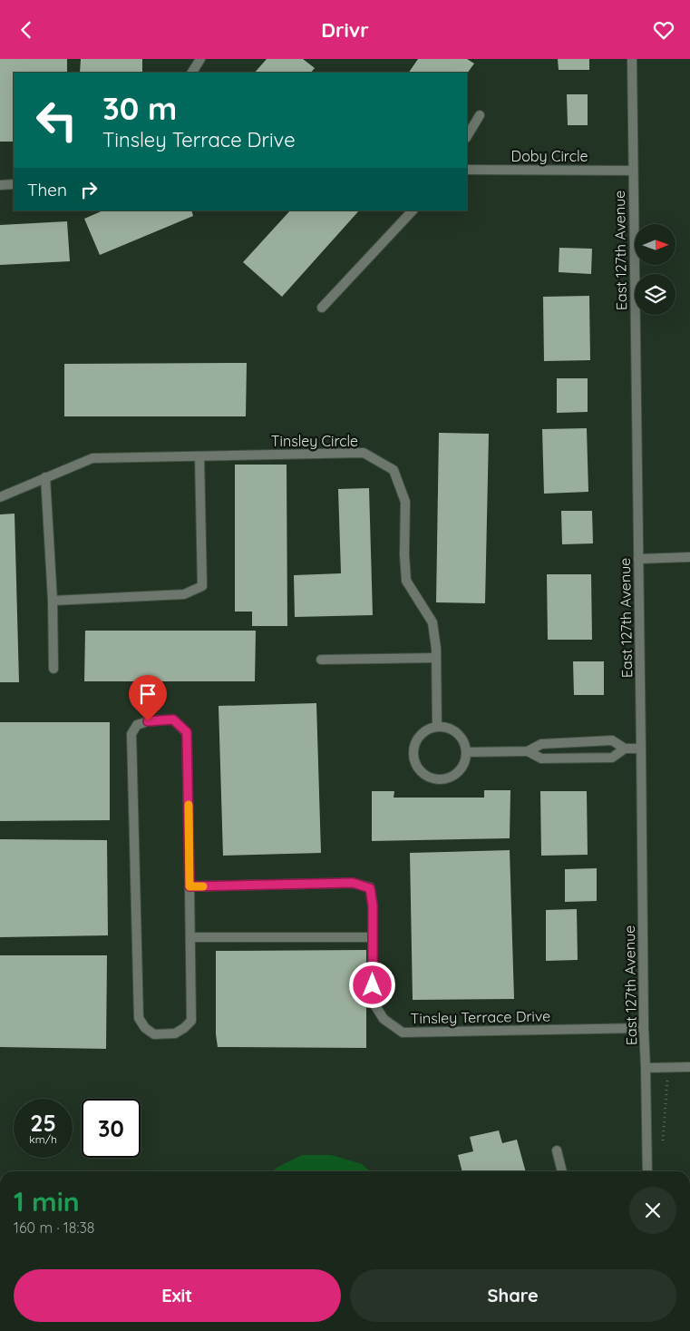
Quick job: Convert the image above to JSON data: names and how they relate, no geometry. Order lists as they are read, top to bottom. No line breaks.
{"streets":{"street":["Doby Circle","East 127th Avenue","Tinsley Circle","Tinsley Terrace Drive"]},"crossings":[["Doby Circle","East 127th Avenue"],["East 127th Avenue","Tinsley Terrace Drive"]],"north":"right","page":{"header":"Drivr","turn":["30 m","Tinsley Terrace Drive"],"then":"Then","speed":"25 km/h","limit":"30","heading":["1 min","160 m · 18:38"],"buttons":["Exit","Share"]}}
